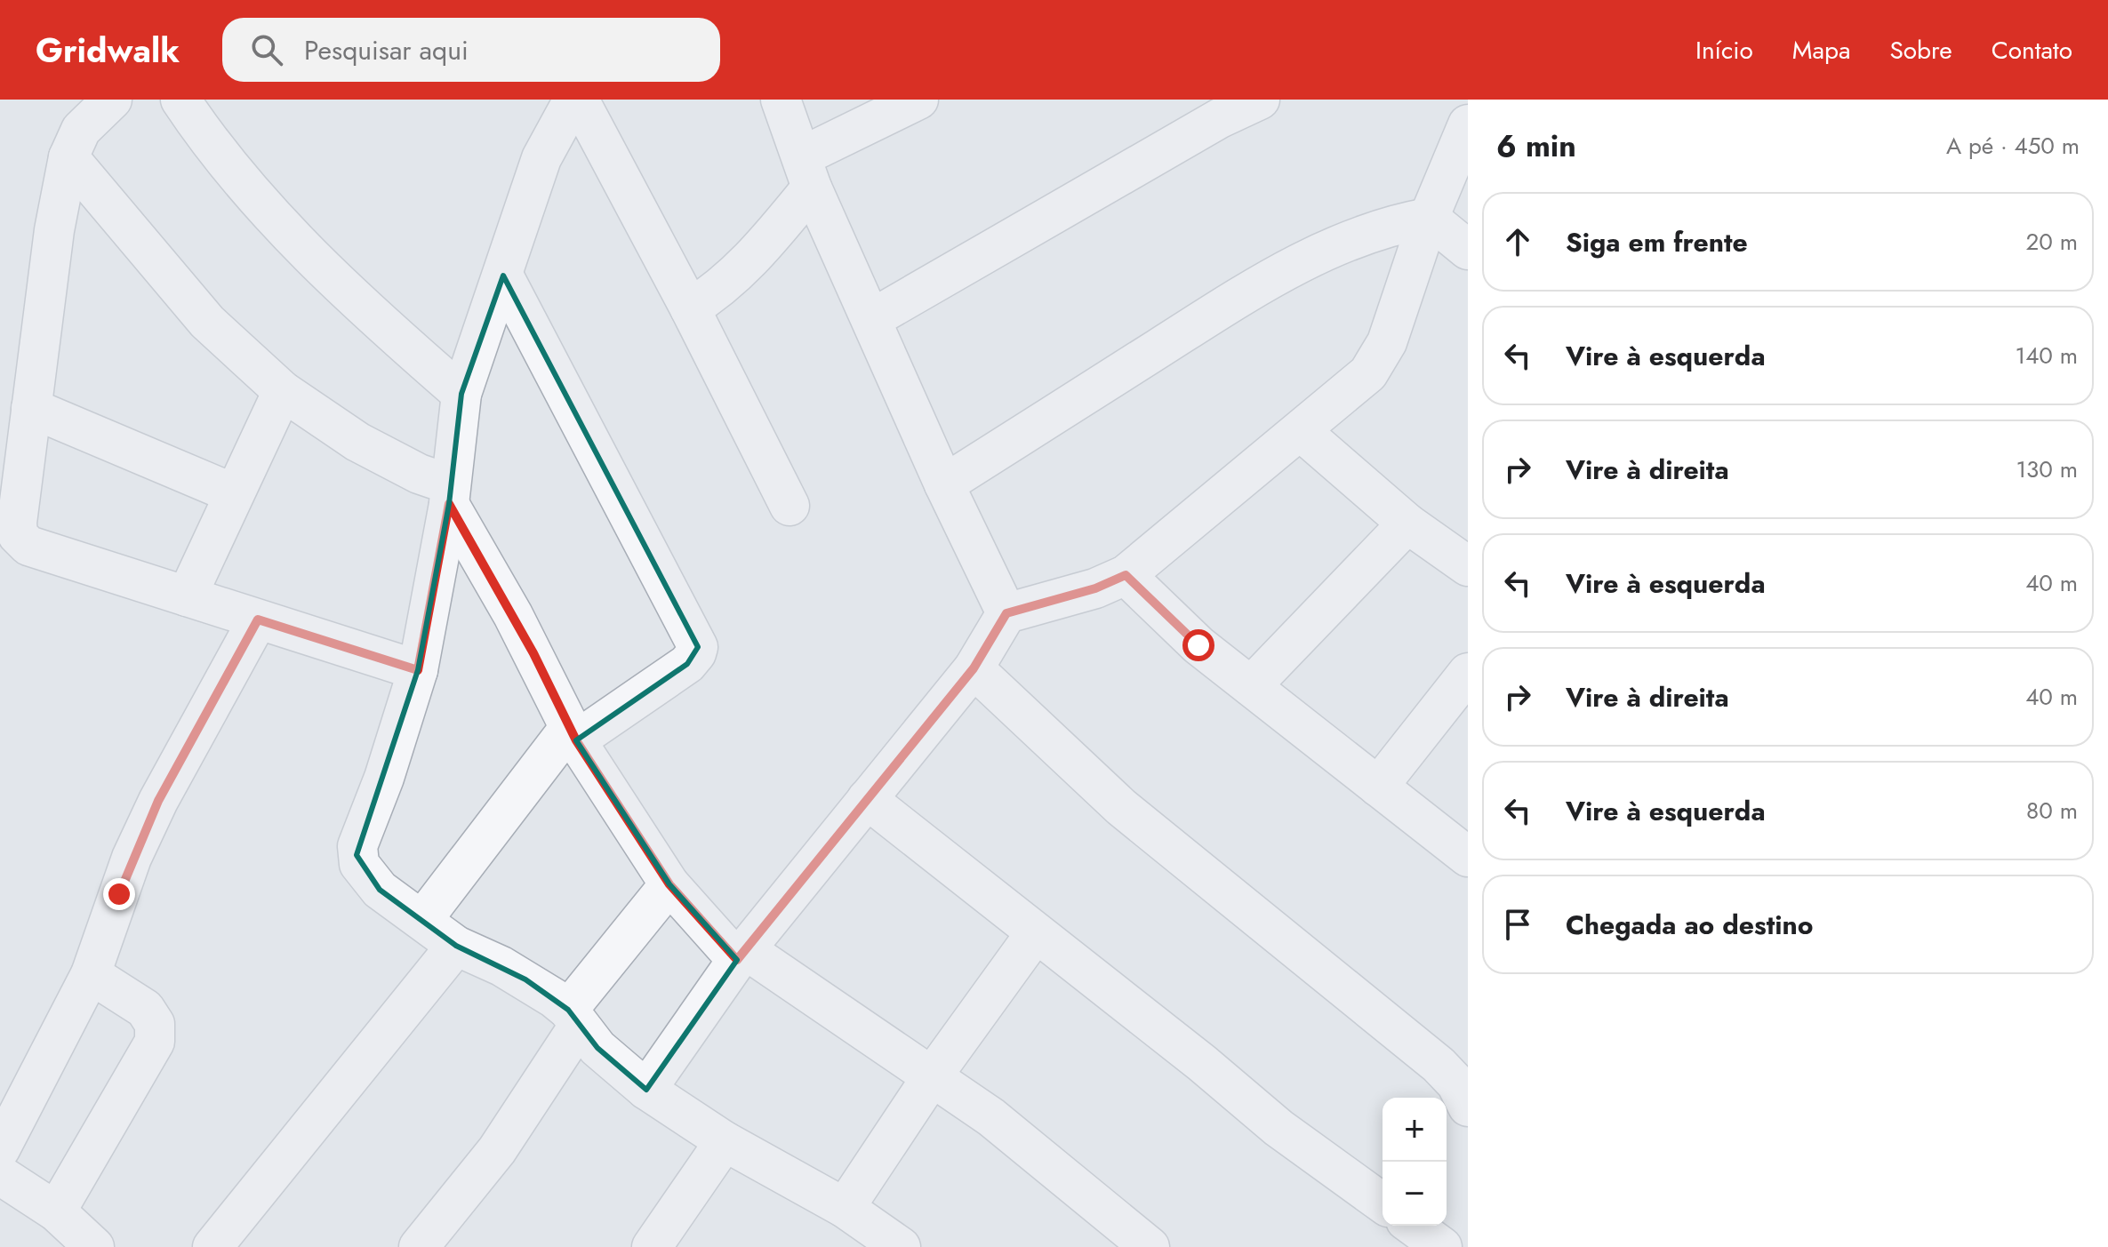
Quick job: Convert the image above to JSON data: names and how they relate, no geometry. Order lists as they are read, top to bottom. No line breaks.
{"page":{"header":"Gridwalk","search":"Pesquisar aqui","nav":["Início","Mapa","Sobre","Contato"],"heading":["6 min","A pé · 450 m"],"list":[["Siga em frente","20 m"],["Vire à esquerda","140 m"],["Vire à direita","130 m"],["Vire à esquerda","40 m"],["Vire à direita","40 m"],["Vire à esquerda","80 m"],"Chegada ao destino"],"map_buttons":["+","−"]}}
